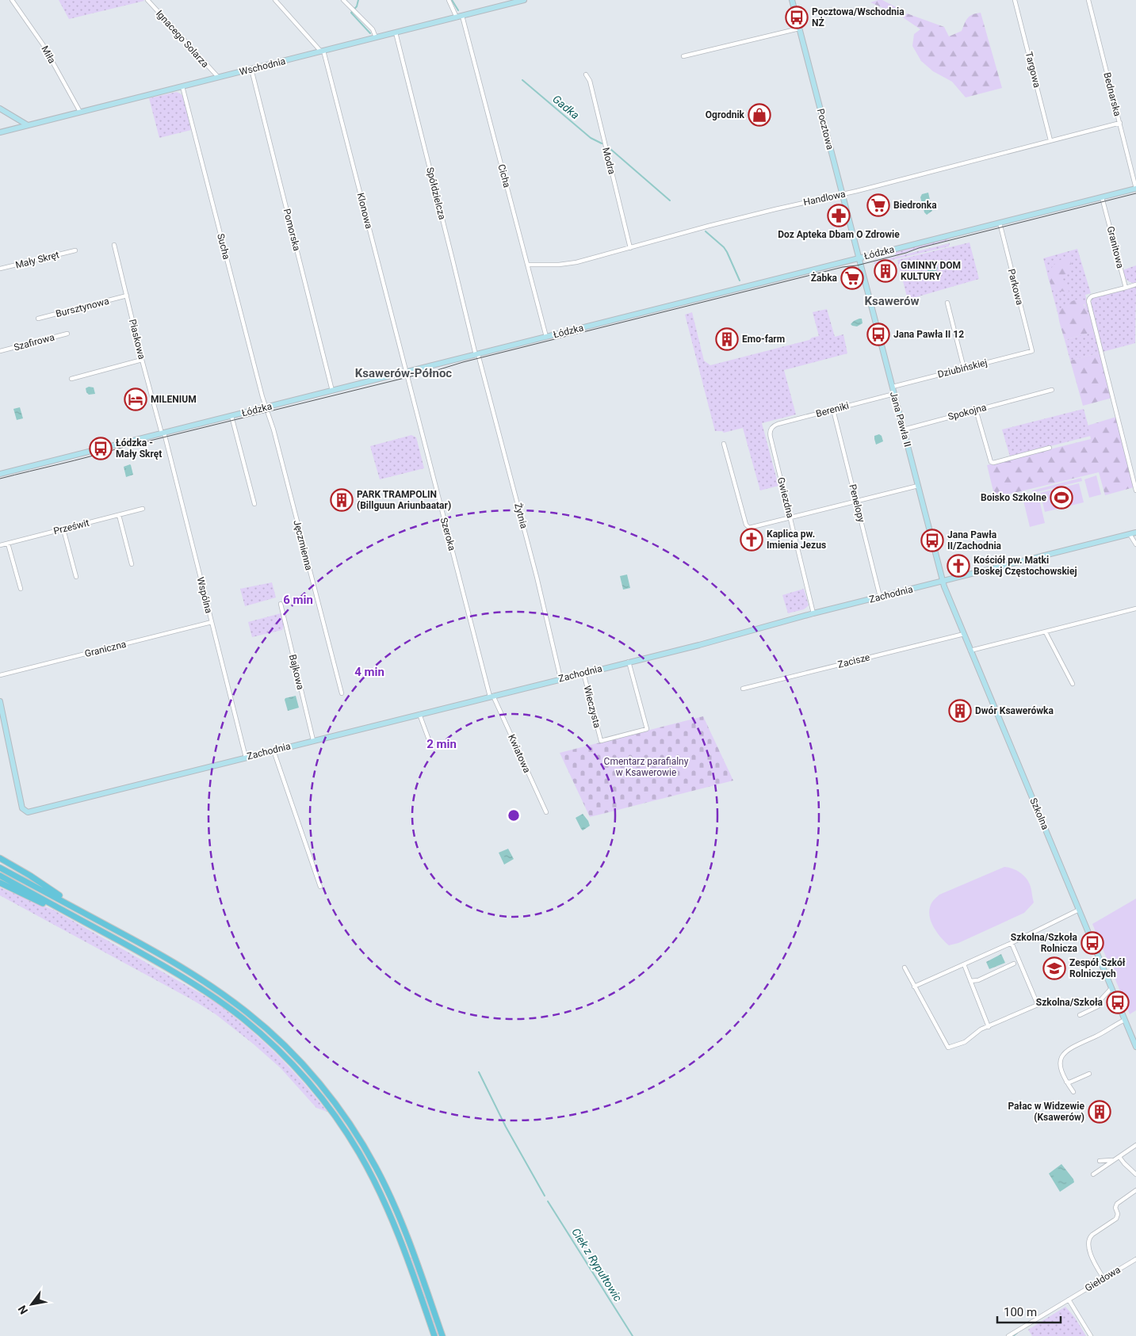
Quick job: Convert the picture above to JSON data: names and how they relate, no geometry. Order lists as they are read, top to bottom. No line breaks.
{"streets":{"street":["Ignacego Solarza","Miła","Wschodnia","Targowa","Bednarska","Pocztowa","Modra","Cicha","Spółdzielcza","Handlowa","Klonowa","Pomorska","Sucha","Granitowa","Łódzka","Mały Skręt","Parkowa","Bursztynowa","Piaskowa","Szafirowa","Dziubińskiej","Bereniki","Spokojna","Jana Pawła II","Gwiezdna","Penelopy","Żytnia","Prześwit","Szeroka","Jęczmienna","Zachodnia","Wspólna","Graniczna","Zacisze","Bajkowa","Wieczysta","Kwiatowa","Szkolna","Giełdowa"]},"crossings":[["Ignacego Solarza","Wschodnia"],["Miła","Wschodnia"],["Wschodnia","Cicha"],["Wschodnia","Spółdzielcza"],["Wschodnia","Klonowa"],["Wschodnia","Pomorska"],["Wschodnia","Sucha"],["Targowa","Handlowa"],["Bednarska","Handlowa"],["Bednarska","Łódzka"],["Pocztowa","Handlowa"],["Pocztowa","Łódzka"],["Pocztowa","Jana Pawła II"],["Modra","Handlowa"],["Cicha","Handlowa"],["Cicha","Łódzka"],["Spółdzielcza","Łódzka"],["Spółdzielcza","Żytnia"],["Klonowa","Łódzka"],["Klonowa","Szeroka"],["Pomorska","Łódzka"],["Sucha","Łódzka"],["Sucha","Jęczmienna"],["Granitowa","Łódzka"],["Łódzka","Parkowa"],["Łódzka","Piaskowa"],["Łódzka","Jana Pawła II"],["Łódzka","Żytnia"],["Łódzka","Szeroka"],["Łódzka","Jęczmienna"],["Łódzka","Wspólna"],["Parkowa","Dziubińskiej"],["Bursztynowa","Piaskowa"],["Piaskowa","Wspólna"],["Dziubińskiej","Jana Pawła II"],["Bereniki","Jana Pawła II"],["Bereniki","Gwiezdna"],["Bereniki","Penelopy"],["Spokojna","Jana Pawła II"],["Jana Pawła II","Zachodnia"],["Jana Pawła II","Szkolna"],["Gwiezdna","Zachodnia"],["Penelopy","Zachodnia"],["Żytnia","Zachodnia"],["Szeroka","Zachodnia"],["Szeroka","Kwiatowa"],["Zachodnia","Wspólna"],["Zachodnia","Bajkowa"],["Zachodnia","Wieczysta"],["Zachodnia","Kwiatowa"],["Zachodnia","Szkolna"],["Wspólna","Graniczna"],["Zacisze","Szkolna"]],"districts":["Ksawerów","Ksawerów-Północ"],"water":["Gadka","Ciek z Rypułtowic"],"parks":["Cmentarz parafialny w Ksawerowie"],"places":{"bus stop":["Pocztowa/Wschodnia NŻ","Jana Pawła II 12","Łódzka - Mały Skręt","Jana Pawła II/Zachodnia","Szkolna/Szkoła Rolnicza","Szkolna/Szkoła"],"shop":["Ogrodnik"],"supermarket":["Biedronka","Żabka"],"pharmacy":["Doz Apteka Dbam O Zdrowie"],"building":["GMINNY DOM KULTURY","Emo-farm","PARK TRAMPOLIN (Billguun Ariunbaatar)","Dwór Ksawerówka","Pałac w Widzewie (Ksawerów)"],"hotel":["MILENIUM"],"sports":["Boisko Szkolne"],"church":["Kaplica pw. Imienia Jezus","Kościół pw. Matki Boskej Częstochowskiej"],"school or university":["Zespół Szkół Rolniczych"]},"scale_bar":"100 m","north":"bottom left","rings":["6 min","4 min","2 min"]}
